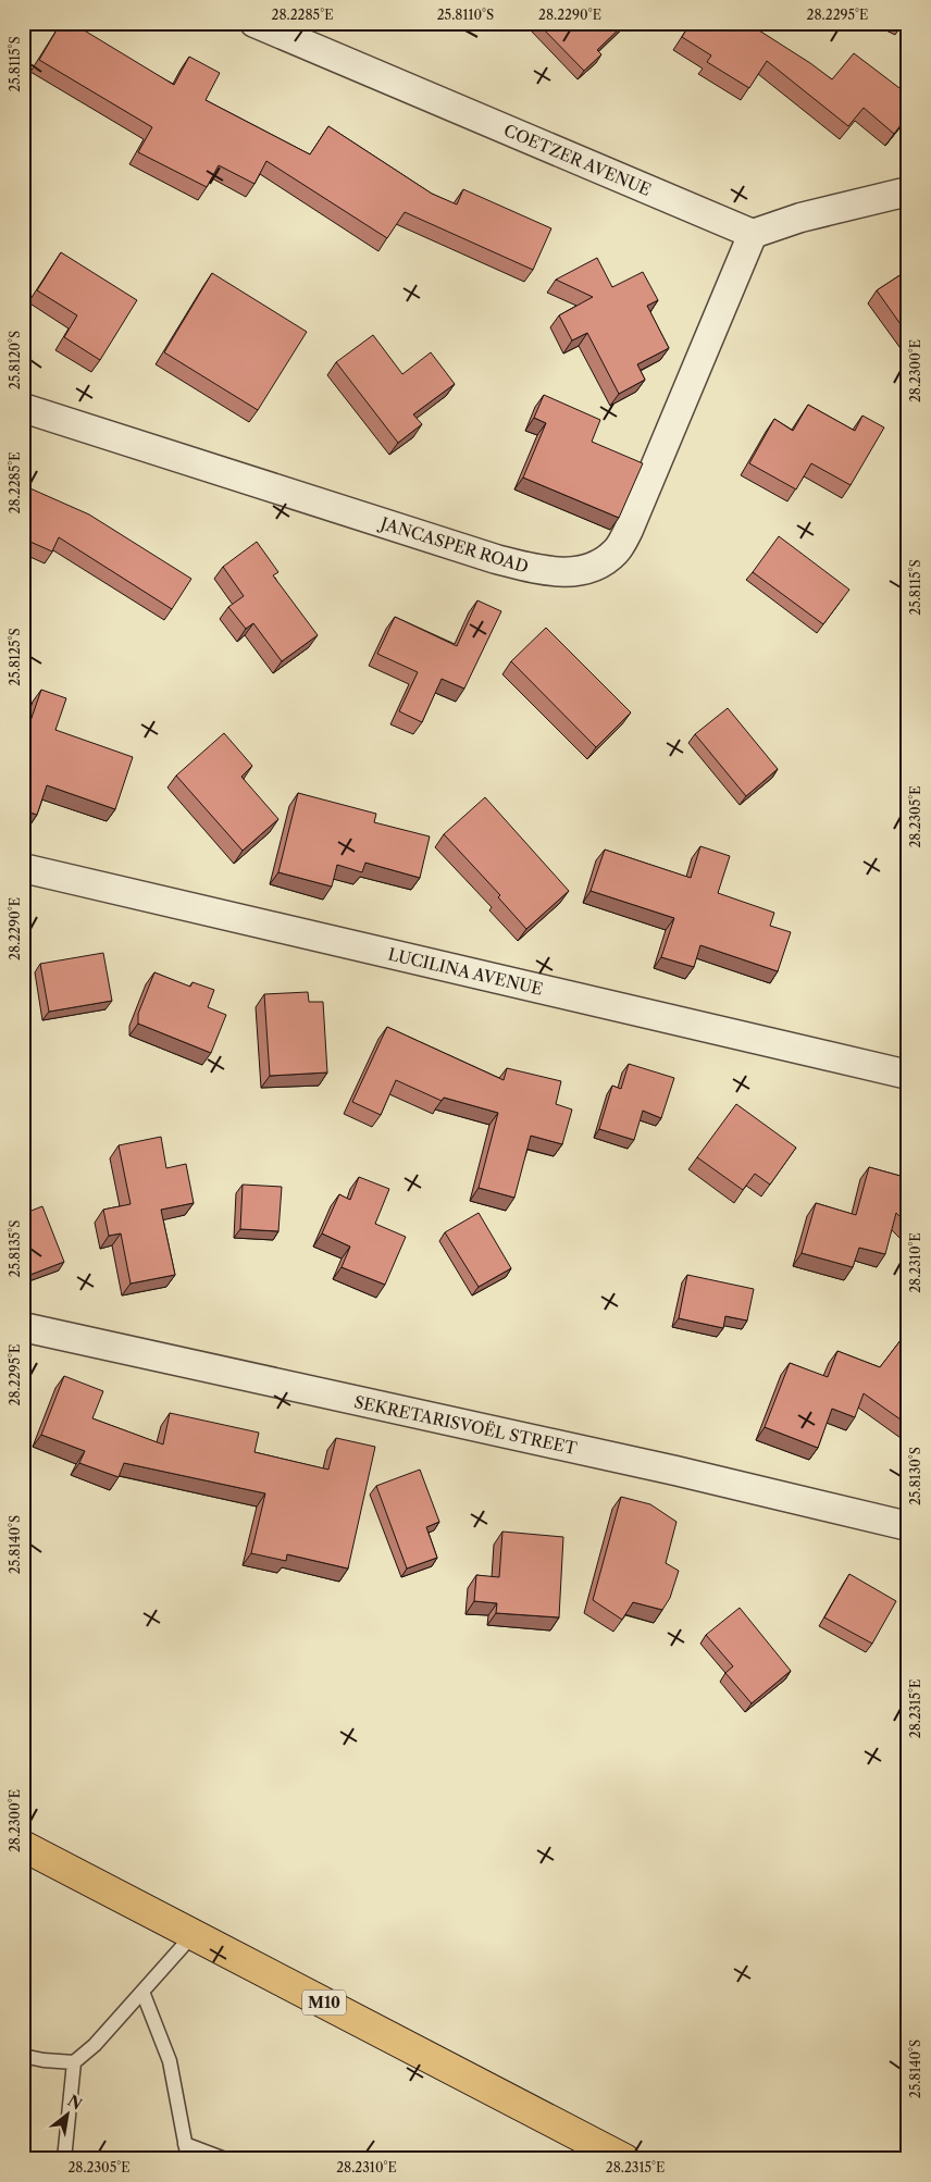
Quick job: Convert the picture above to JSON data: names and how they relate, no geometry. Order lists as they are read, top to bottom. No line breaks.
{"streets":{"main road":["M10"],"street":["COETZER AVENUE","JANCASPER ROAD","LUCILINA AVENUE","SEKRETARISVOËL STREET"]},"crossings":[["COETZER AVENUE","JANCASPER ROAD"]],"north":"top right","coordinates":["28.2285°E","25.8110°S","28.2290°E","28.2295°E","25.8115°S","25.8120°S","28.2300°E","25.8125°S","28.2305°E","25.8135°S","28.2310°E","25.8130°S","25.8140°S","28.2315°E"]}
